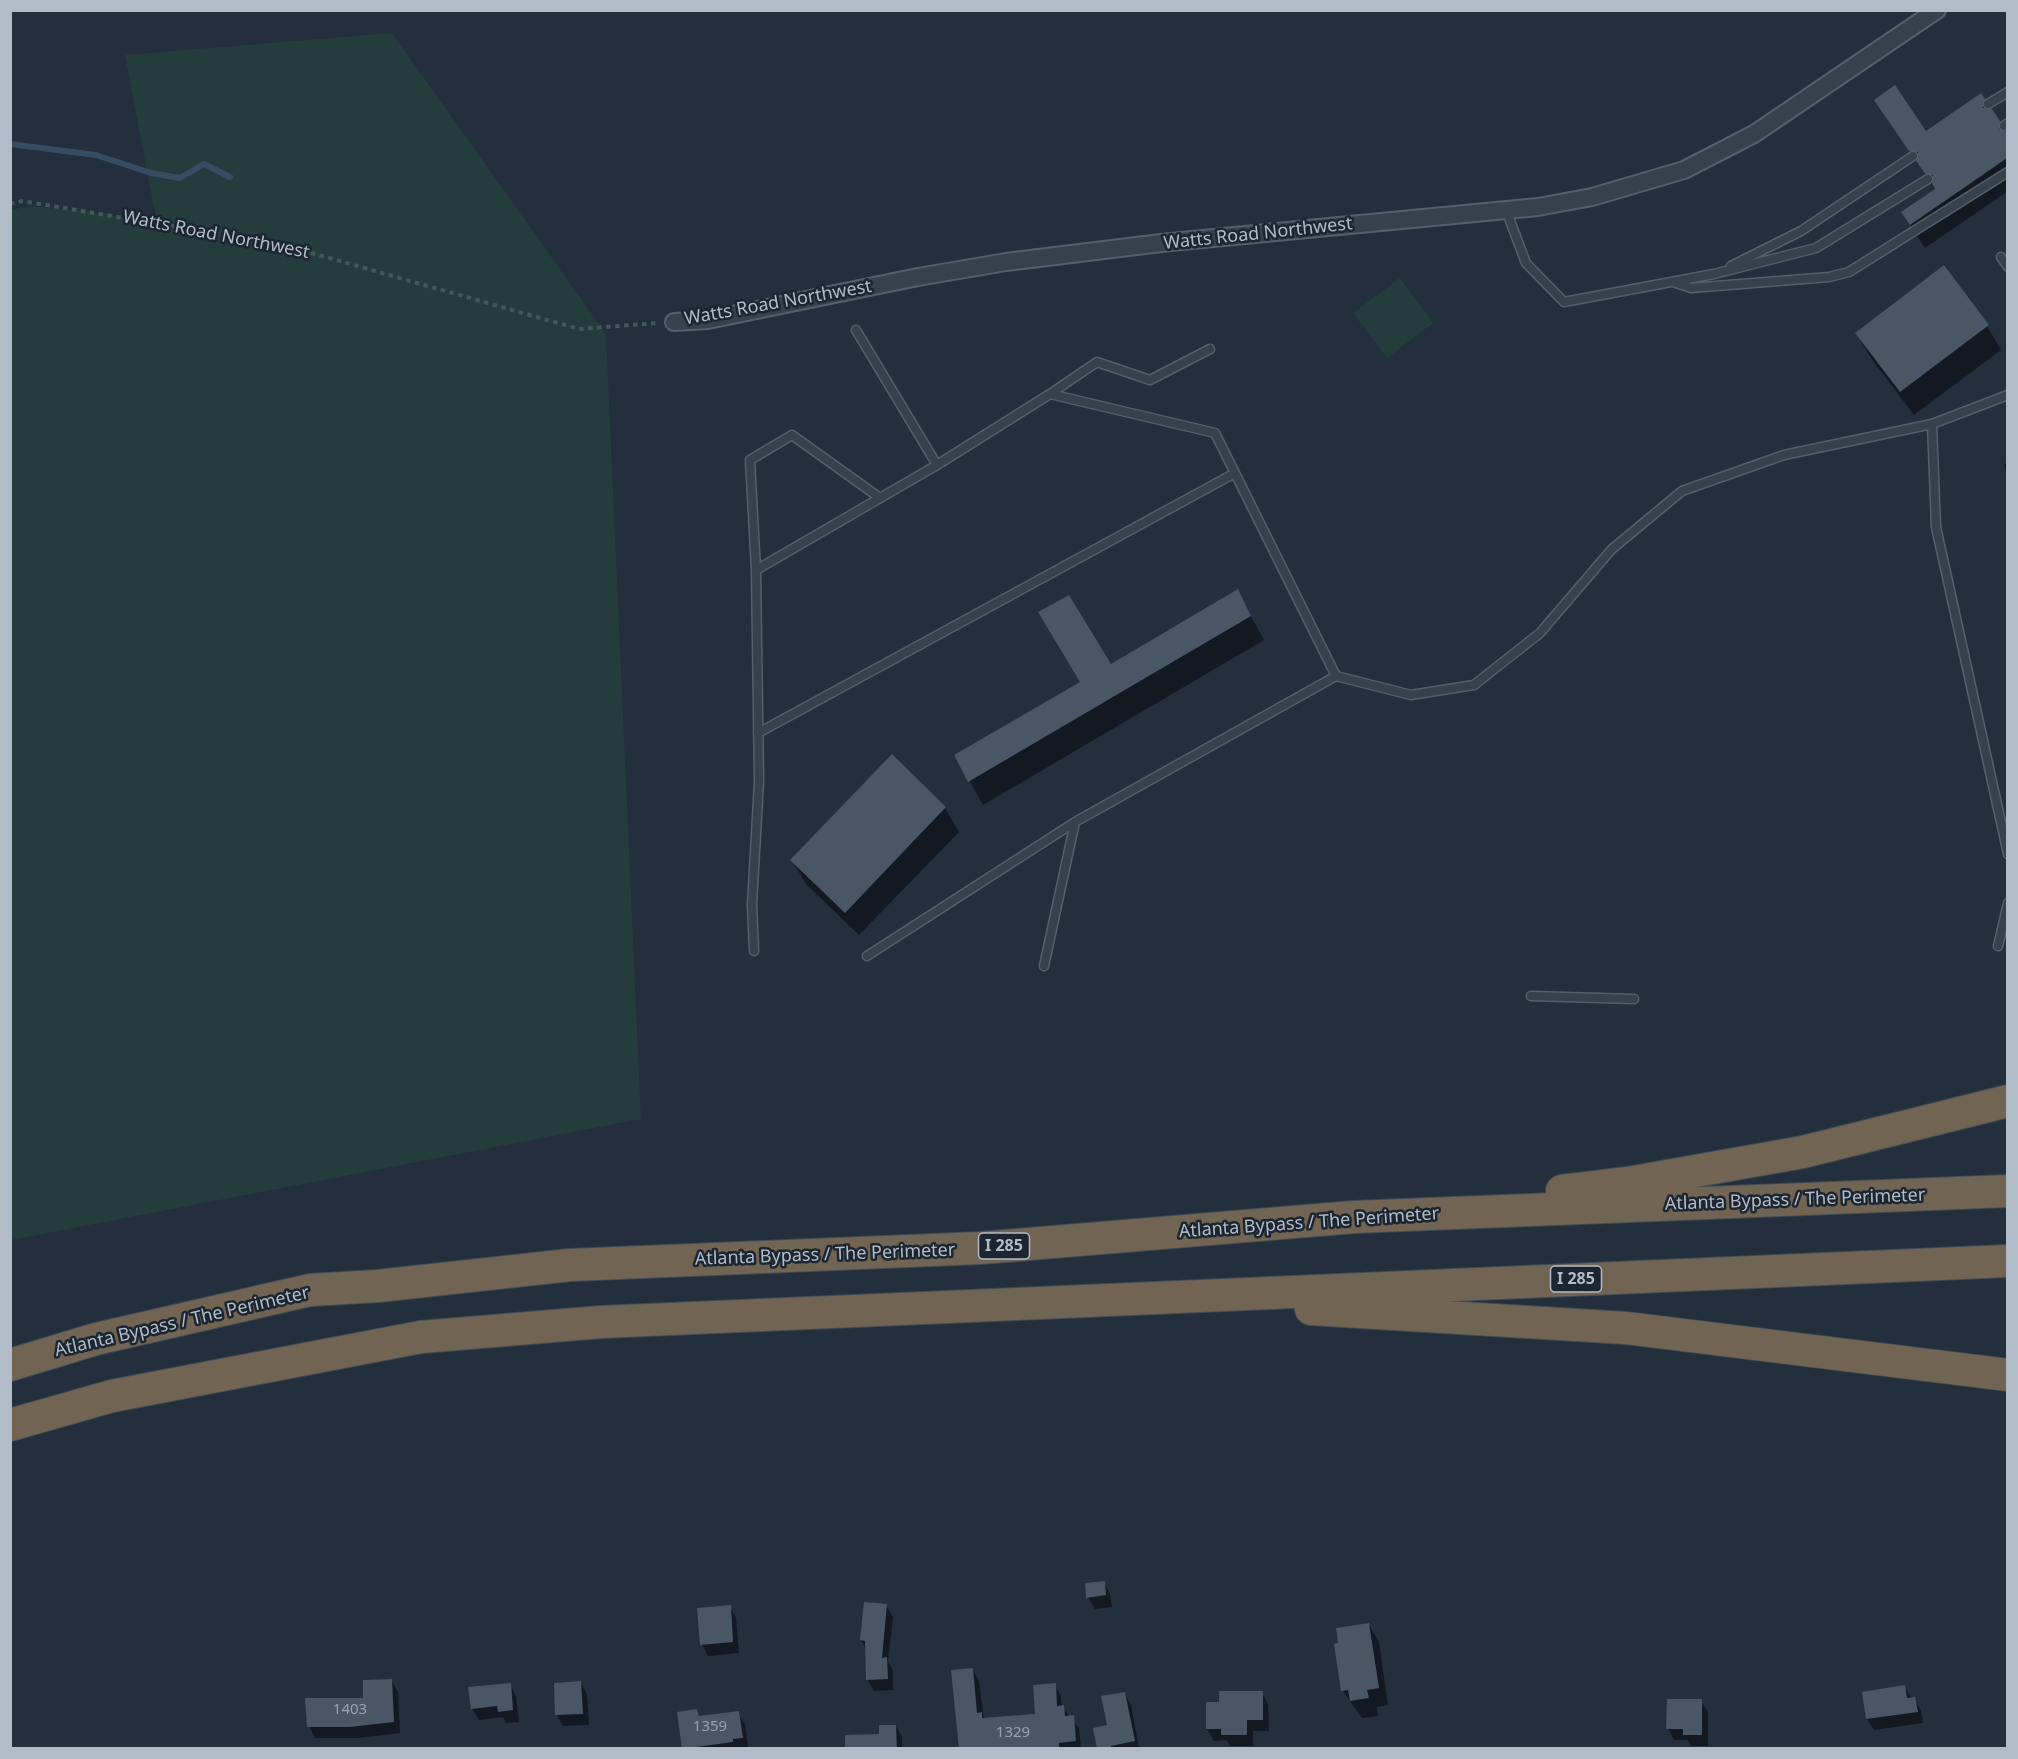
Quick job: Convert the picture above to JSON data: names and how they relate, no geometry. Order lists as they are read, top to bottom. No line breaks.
{"streets":{"highway":["Atlanta Bypass / The Perimeter","I 285"],"street":["Watts Road Northwest"]},"house_numbers":["1403","1359","1329"]}
